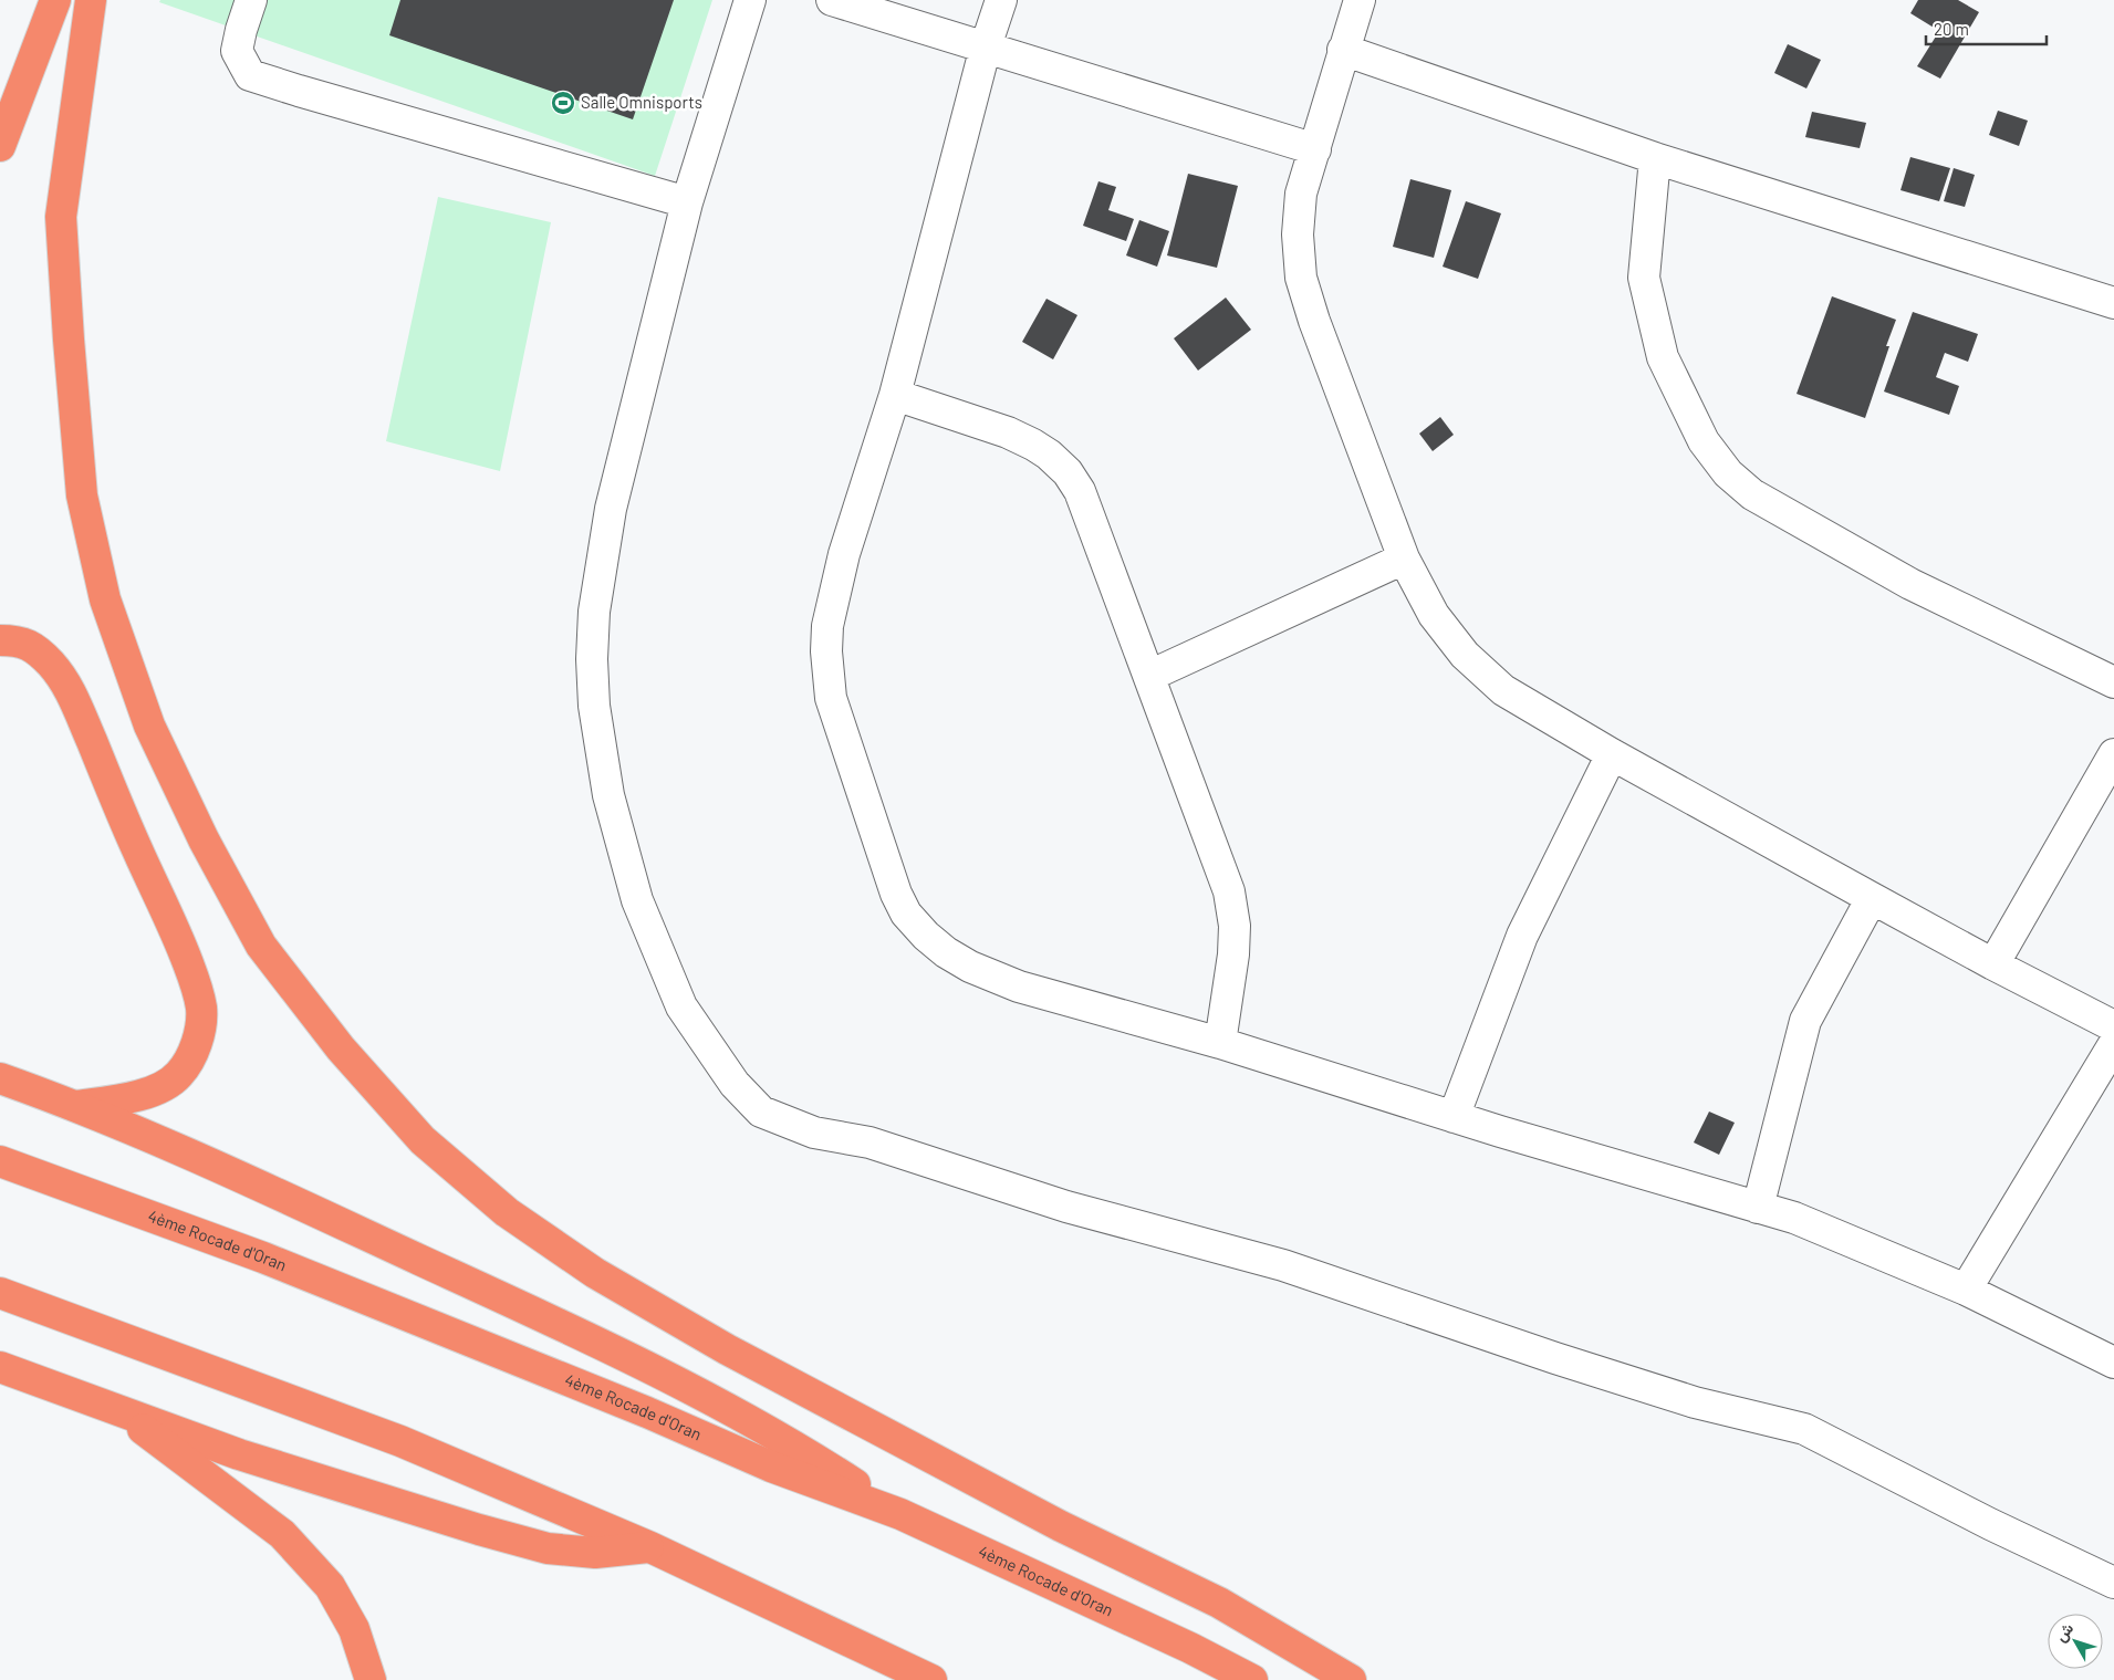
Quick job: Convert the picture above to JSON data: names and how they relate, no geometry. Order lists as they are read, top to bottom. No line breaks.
{"streets":{"highway":["4ème Rocade d'Oran"]},"places":{"sports":["Salle Omnisports"]},"scale_bar":"20 m","north":"top left"}
